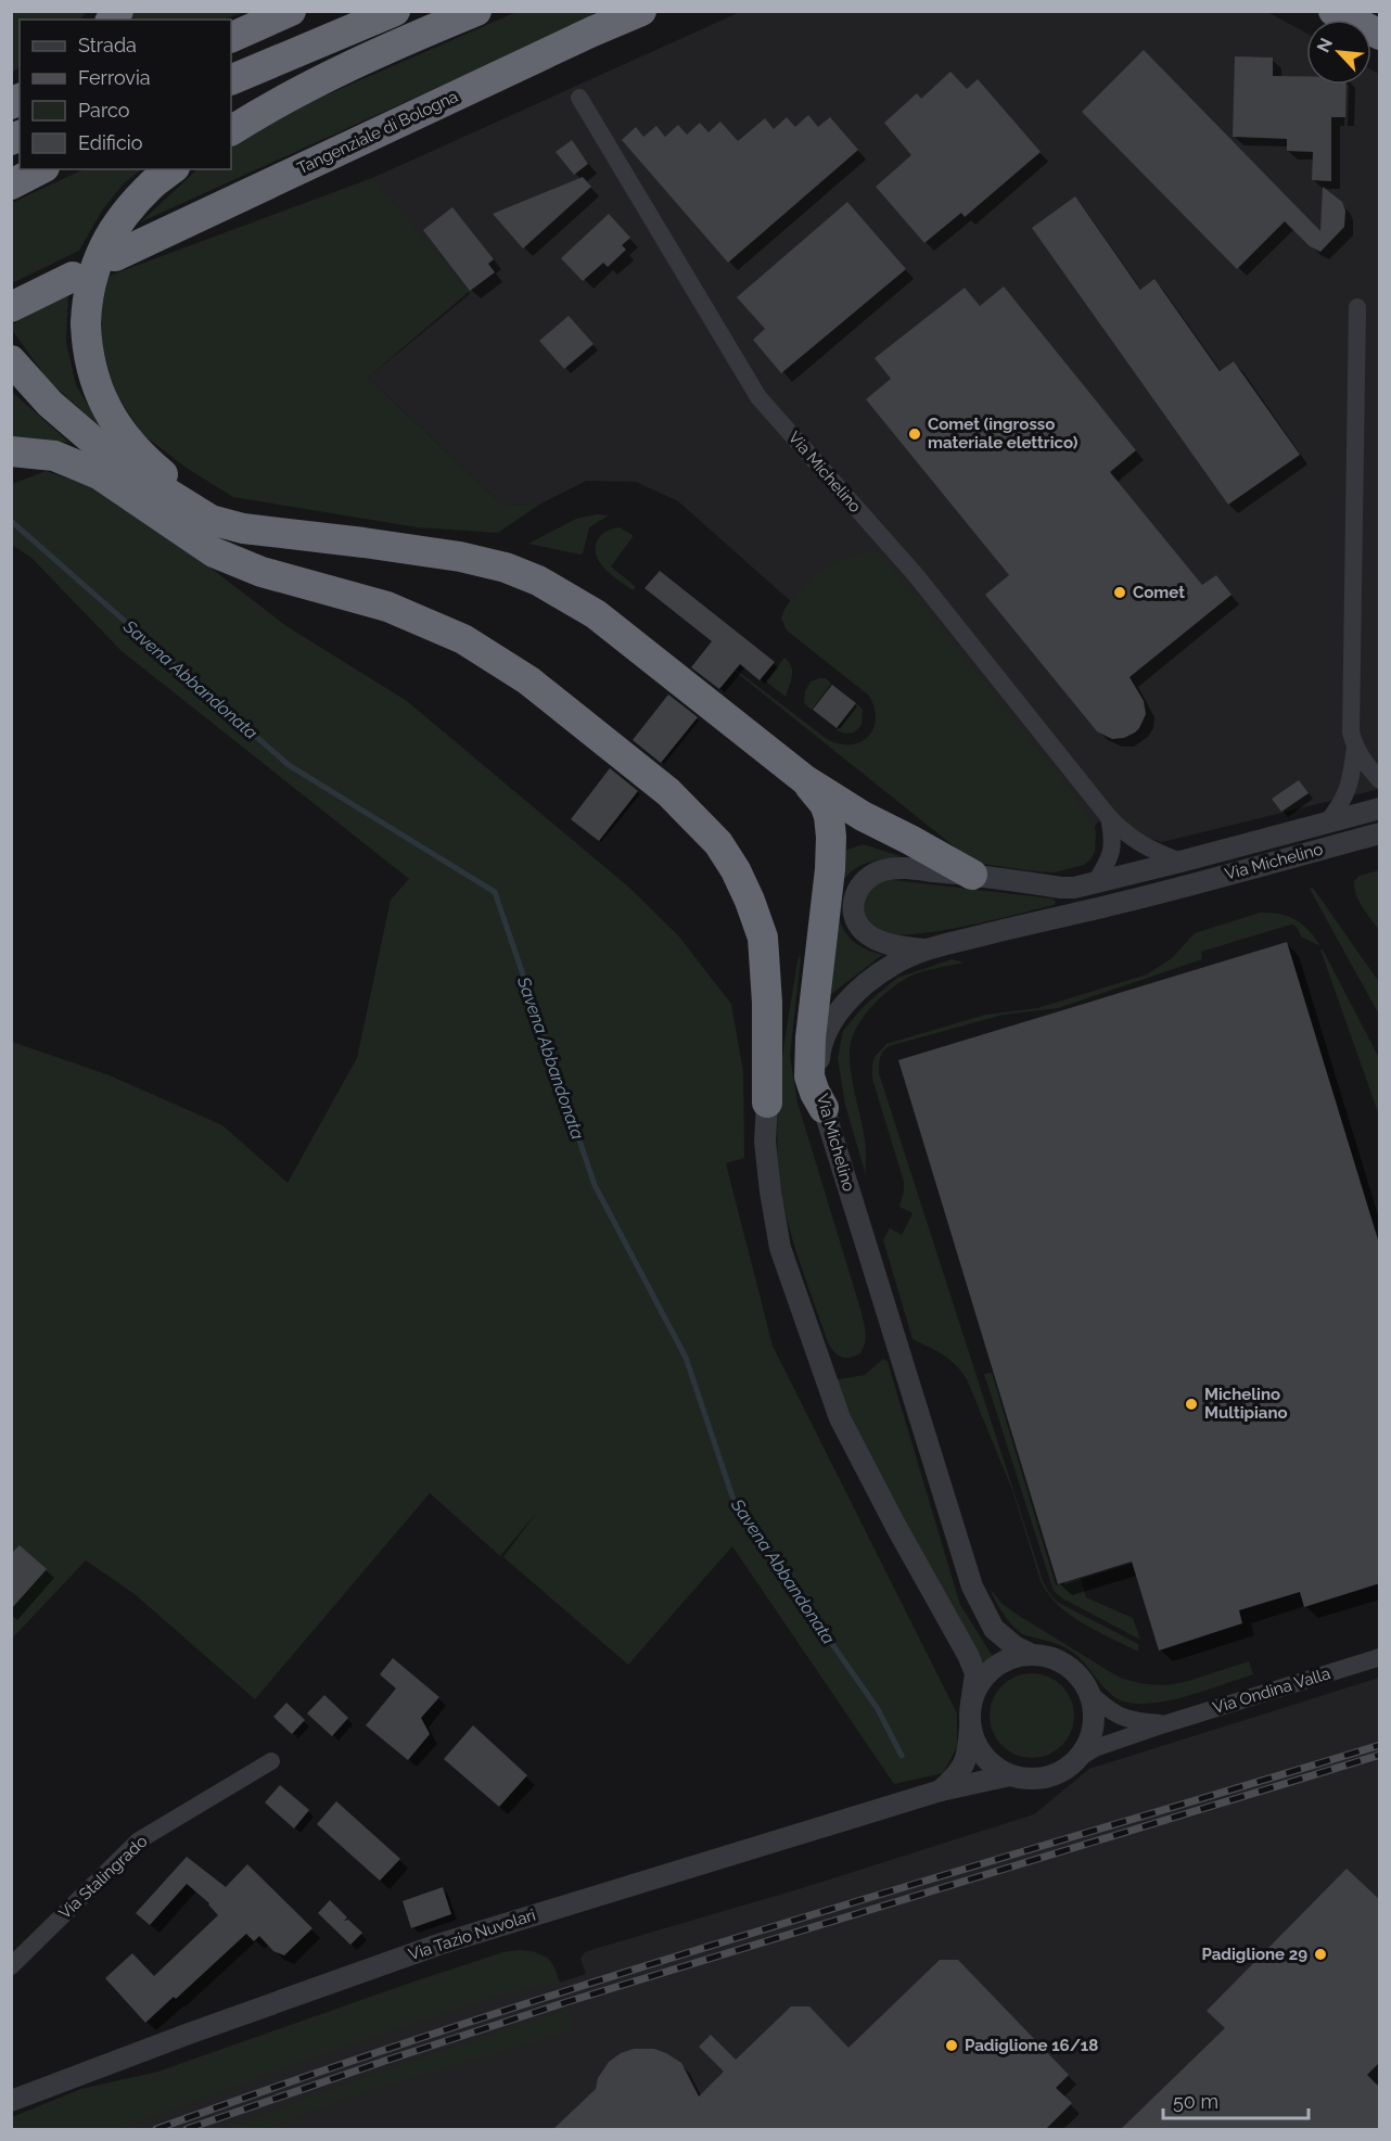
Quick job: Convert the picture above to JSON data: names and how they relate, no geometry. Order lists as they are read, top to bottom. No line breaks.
{"streets":{"highway":["Tangenziale di Bologna"],"street":["Via Michelino","Via Ondina Valla","Via Stalingrado","Via Tazio Nuvolari"]},"crossings":[["Via Michelino","Via Ondina Valla"],["Via Michelino","Via Tazio Nuvolari"],["Via Ondina Valla","Via Tazio Nuvolari"]],"water":["Savena Abbandonata"],"places":["Comet (ingrosso materiale elettrico)","Comet","Michelino Multipiano","Padiglione 29","Padiglione 16/18"],"legend":["Strada","Ferrovia","Parco","Edificio"],"scale_bar":"50 m","north":"top left"}
